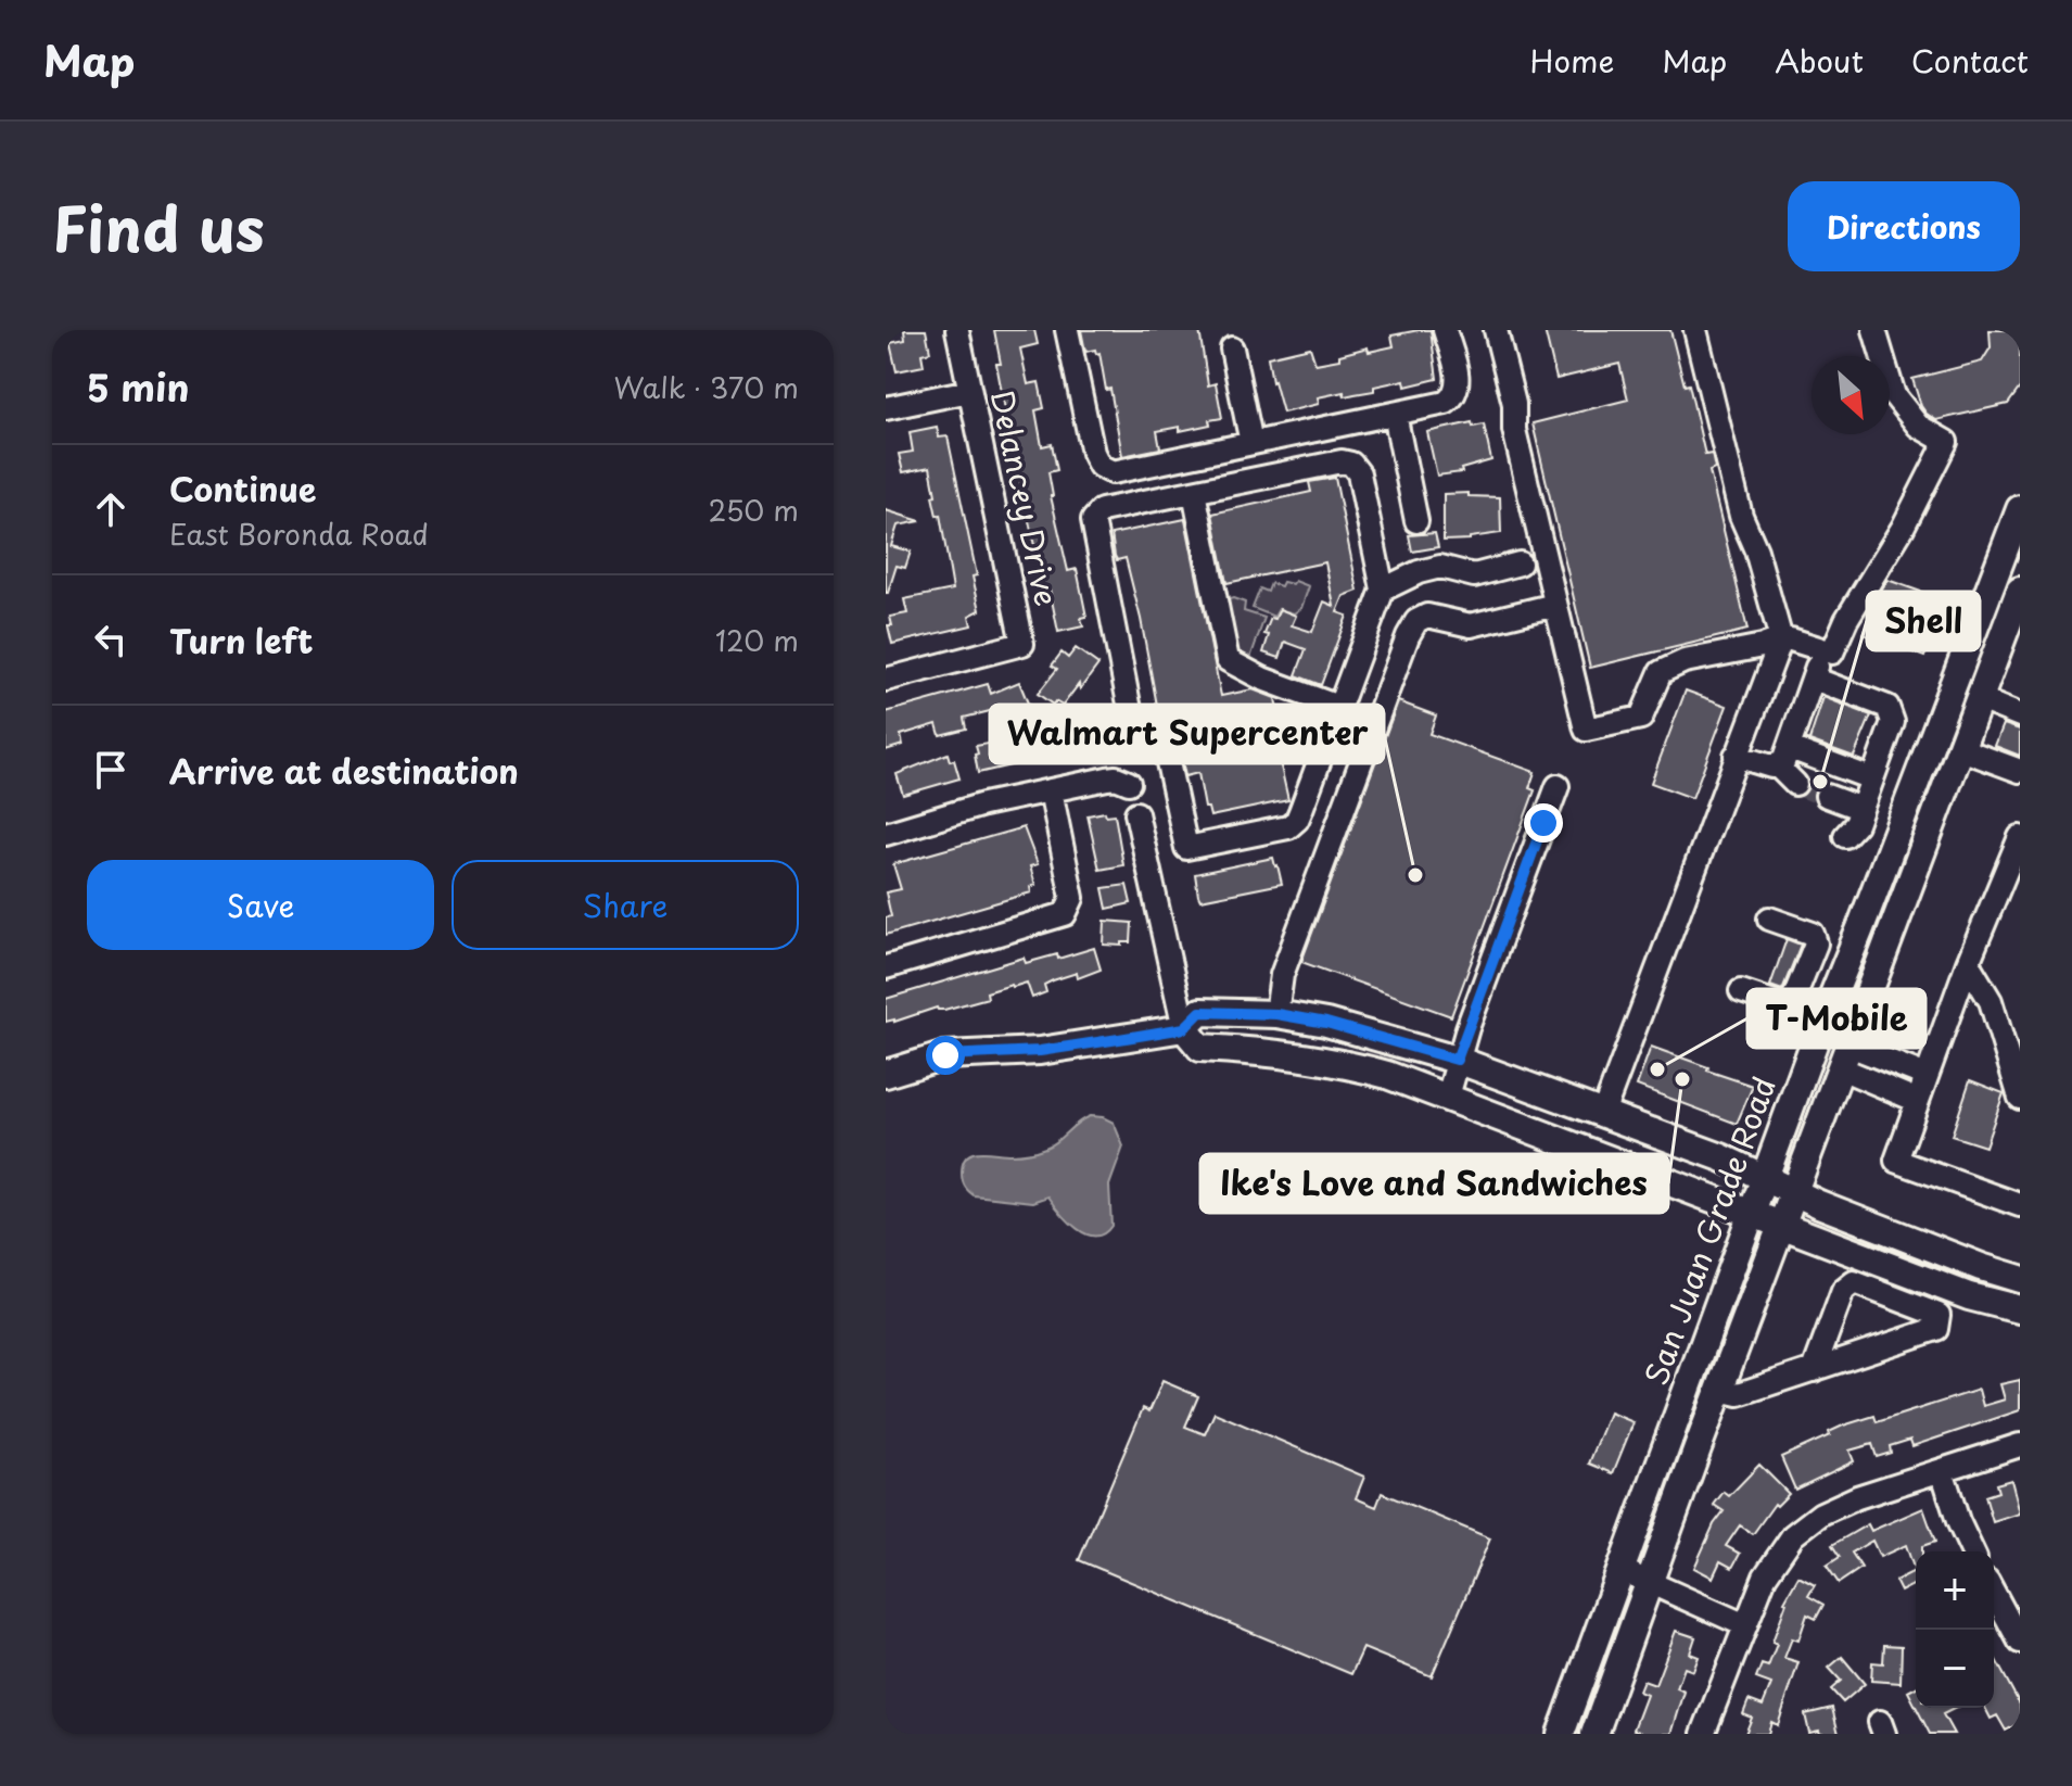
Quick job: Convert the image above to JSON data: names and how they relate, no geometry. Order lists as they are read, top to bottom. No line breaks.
{"streets":{"main road":["San Juan Grade Road"],"street":["Delancey Drive"]},"places":["Shell","Walmart Supercenter","T-Mobile","Ike's Love and Sandwiches"],"north":"bottom right","page":{"header":"Map","nav":["Home","Map","About","Contact"],"title":"Find us","buttons":["Directions",["Save","Share"]],"heading":["5 min","Walk · 370 m"],"list":[["Continue","East Boronda Road","250 m"],["Turn left","120 m"],"Arrive at destination"],"map_buttons":["+","−"]}}
